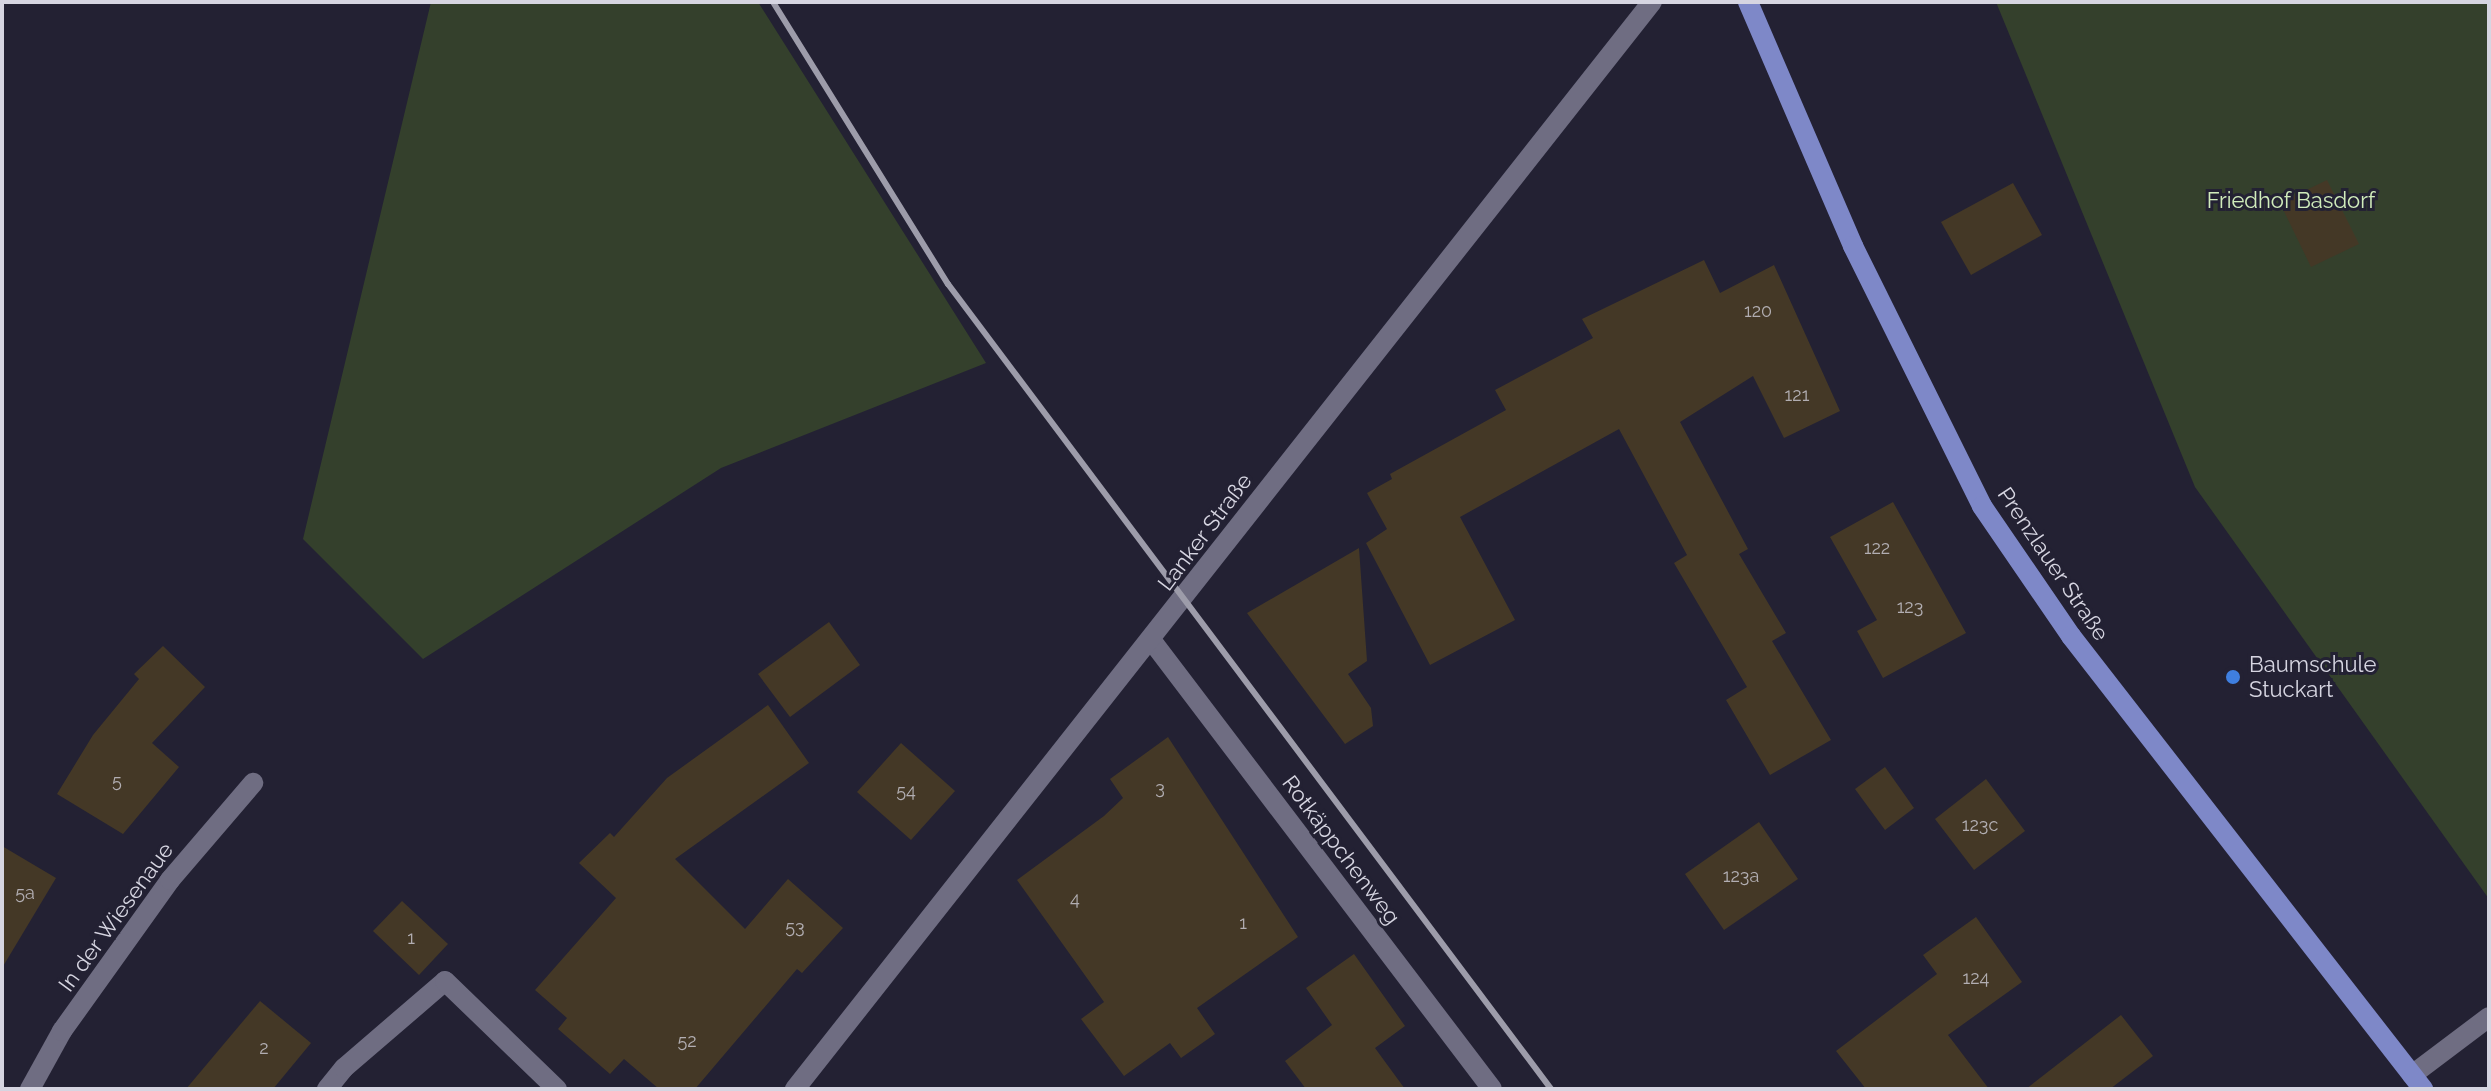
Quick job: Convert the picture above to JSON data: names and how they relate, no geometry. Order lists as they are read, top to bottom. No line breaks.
{"streets":{"main road":["Prenzlauer Straße"],"street":["Lanker Straße","Rotkäppchenweg","In der Wiesenaue"]},"crossings":[["Lanker Straße","Rotkäppchenweg"]],"parks":["Friedhof Basdorf"],"places":["Baumschule Stuckart"],"house_numbers":["120","121","122","123","5","3","54","123c","123a","5a","4","1","53","1","124","52","2"]}
